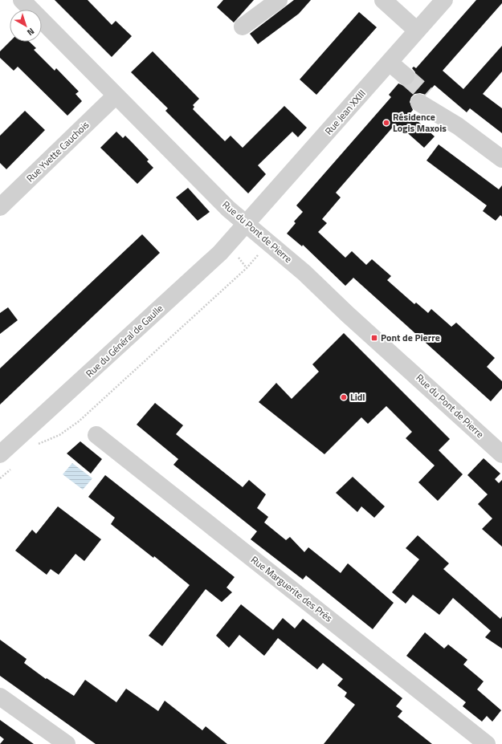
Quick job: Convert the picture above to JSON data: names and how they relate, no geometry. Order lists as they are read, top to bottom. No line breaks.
{"streets":{"street":["Rue Jean XXIII","Rue Yvette Cauchois","Rue du Pont de Pierre","Rue du Général de Gaulle","Rue Marguerite des Prés"]},"crossings":[["Rue Jean XXIII","Rue du Pont de Pierre"],["Rue Jean XXIII","Rue du Général de Gaulle"],["Rue Yvette Cauchois","Rue du Pont de Pierre"],["Rue du Pont de Pierre","Rue du Général de Gaulle"]],"places":{"other":["Résidence Logis Maxois","Lidl"],"transit":["Pont de Pierre"]},"north":"bottom right"}
